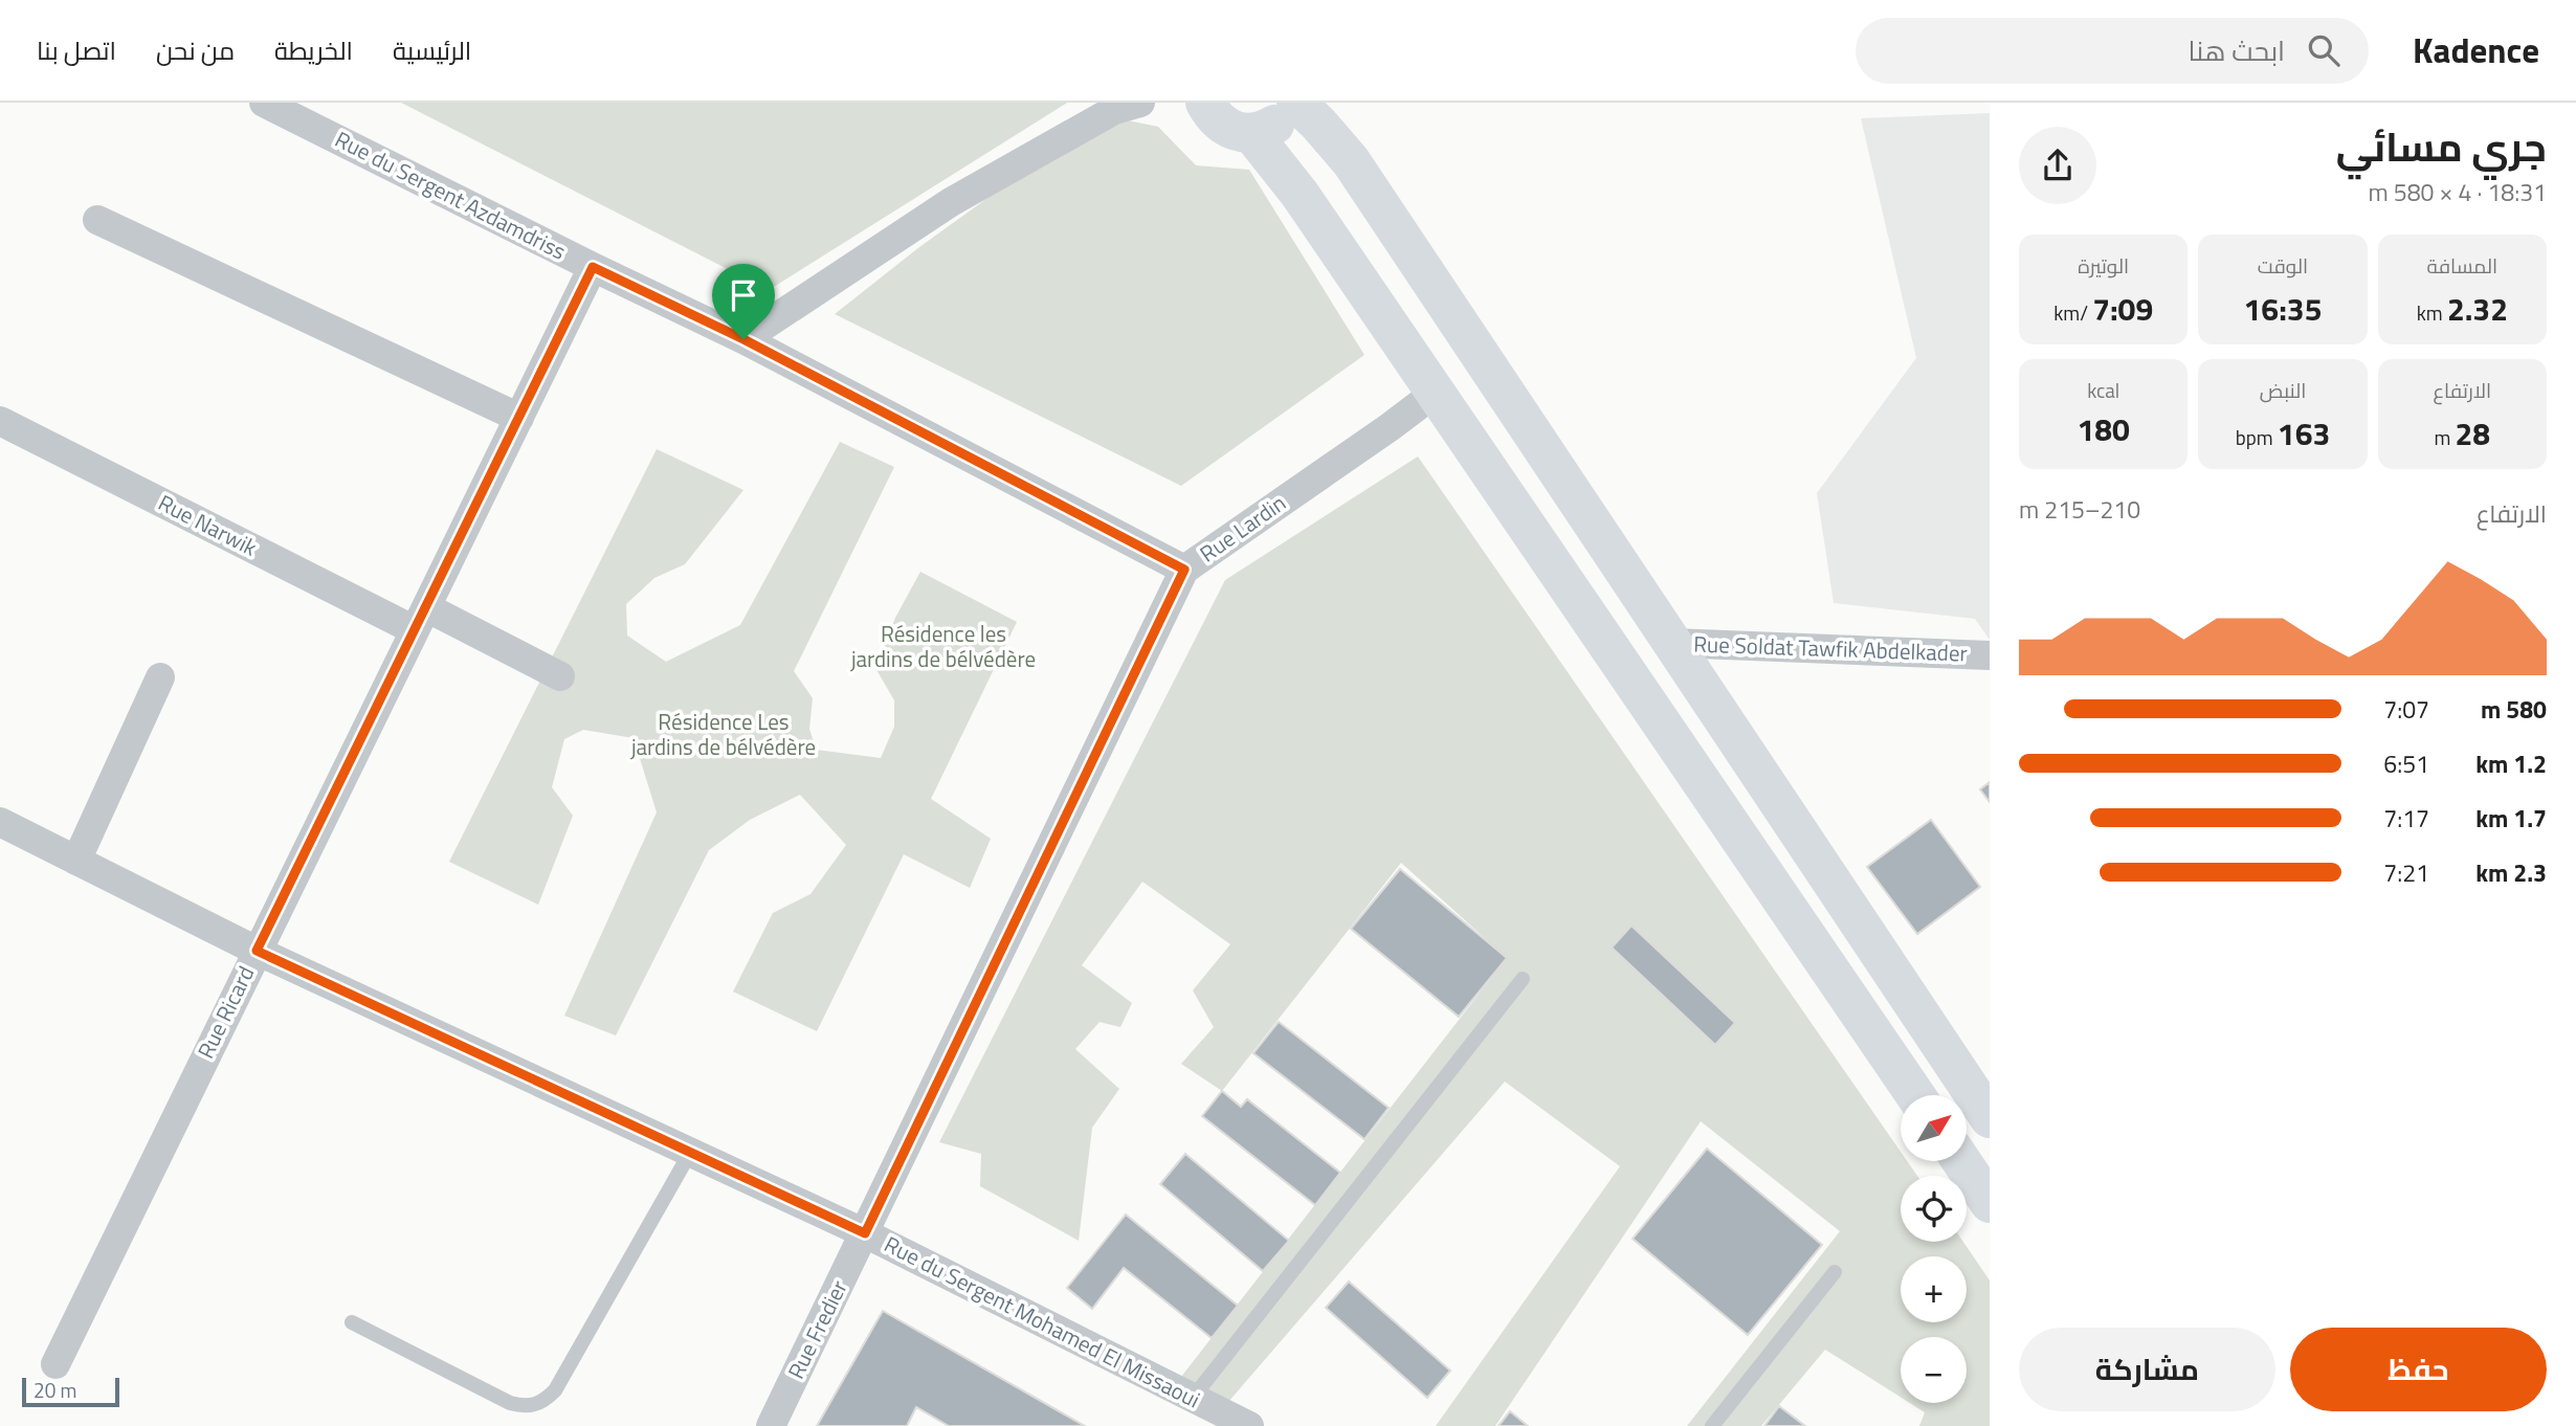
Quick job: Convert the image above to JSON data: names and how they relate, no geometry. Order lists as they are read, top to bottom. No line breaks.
{"streets":{"street":["Rue du Sergent Azdamdriss","Rue Narwik","Rue Lardin","Rue Soldat Tawfik Abdelkader","Rue Ricard","Rue du Sergent Mohamed El Missaoui","Rue Fredier"]},"crossings":[["Rue du Sergent Azdamdriss","Rue Lardin"],["Rue du Sergent Azdamdriss","Rue Ricard"],["Rue Narwik","Rue Ricard"],["Rue Lardin","Rue du Sergent Mohamed El Missaoui"],["Rue Lardin","Rue Fredier"],["Rue Ricard","Rue du Sergent Mohamed El Missaoui"],["Rue du Sergent Mohamed El Missaoui","Rue Fredier"]],"parks":["Résidence les jardins de bélvédère","Résidence Les jardins de bélvédère"],"scale_bar":"20 m","north":"top right","page":{"header":"Kadence","search":"ابحث هنا","nav":["الرئيسية","الخريطة","من نحن","اتصل بنا"],"heading":["جري مسائي","18:31 · 4 × 580 m"],"stats":[["المسافة","2.32 km"],["الوقت","16:35"],["الوتيرة","7:09 /km"],["الارتفاع","28 m"],["النبض","163 bpm"],["kcal","180"]],"chart":["الارتفاع","210–215 m"],"list":[{"name":"580 m","note":"7:07"},{"name":"1.2 km","note":"6:51"},{"name":"1.7 km","note":"7:17"},{"name":"2.3 km","note":"7:21"}],"map_buttons":["+","−"],"buttons":["حفظ","مشاركة"],"scale":"20 m"}}
